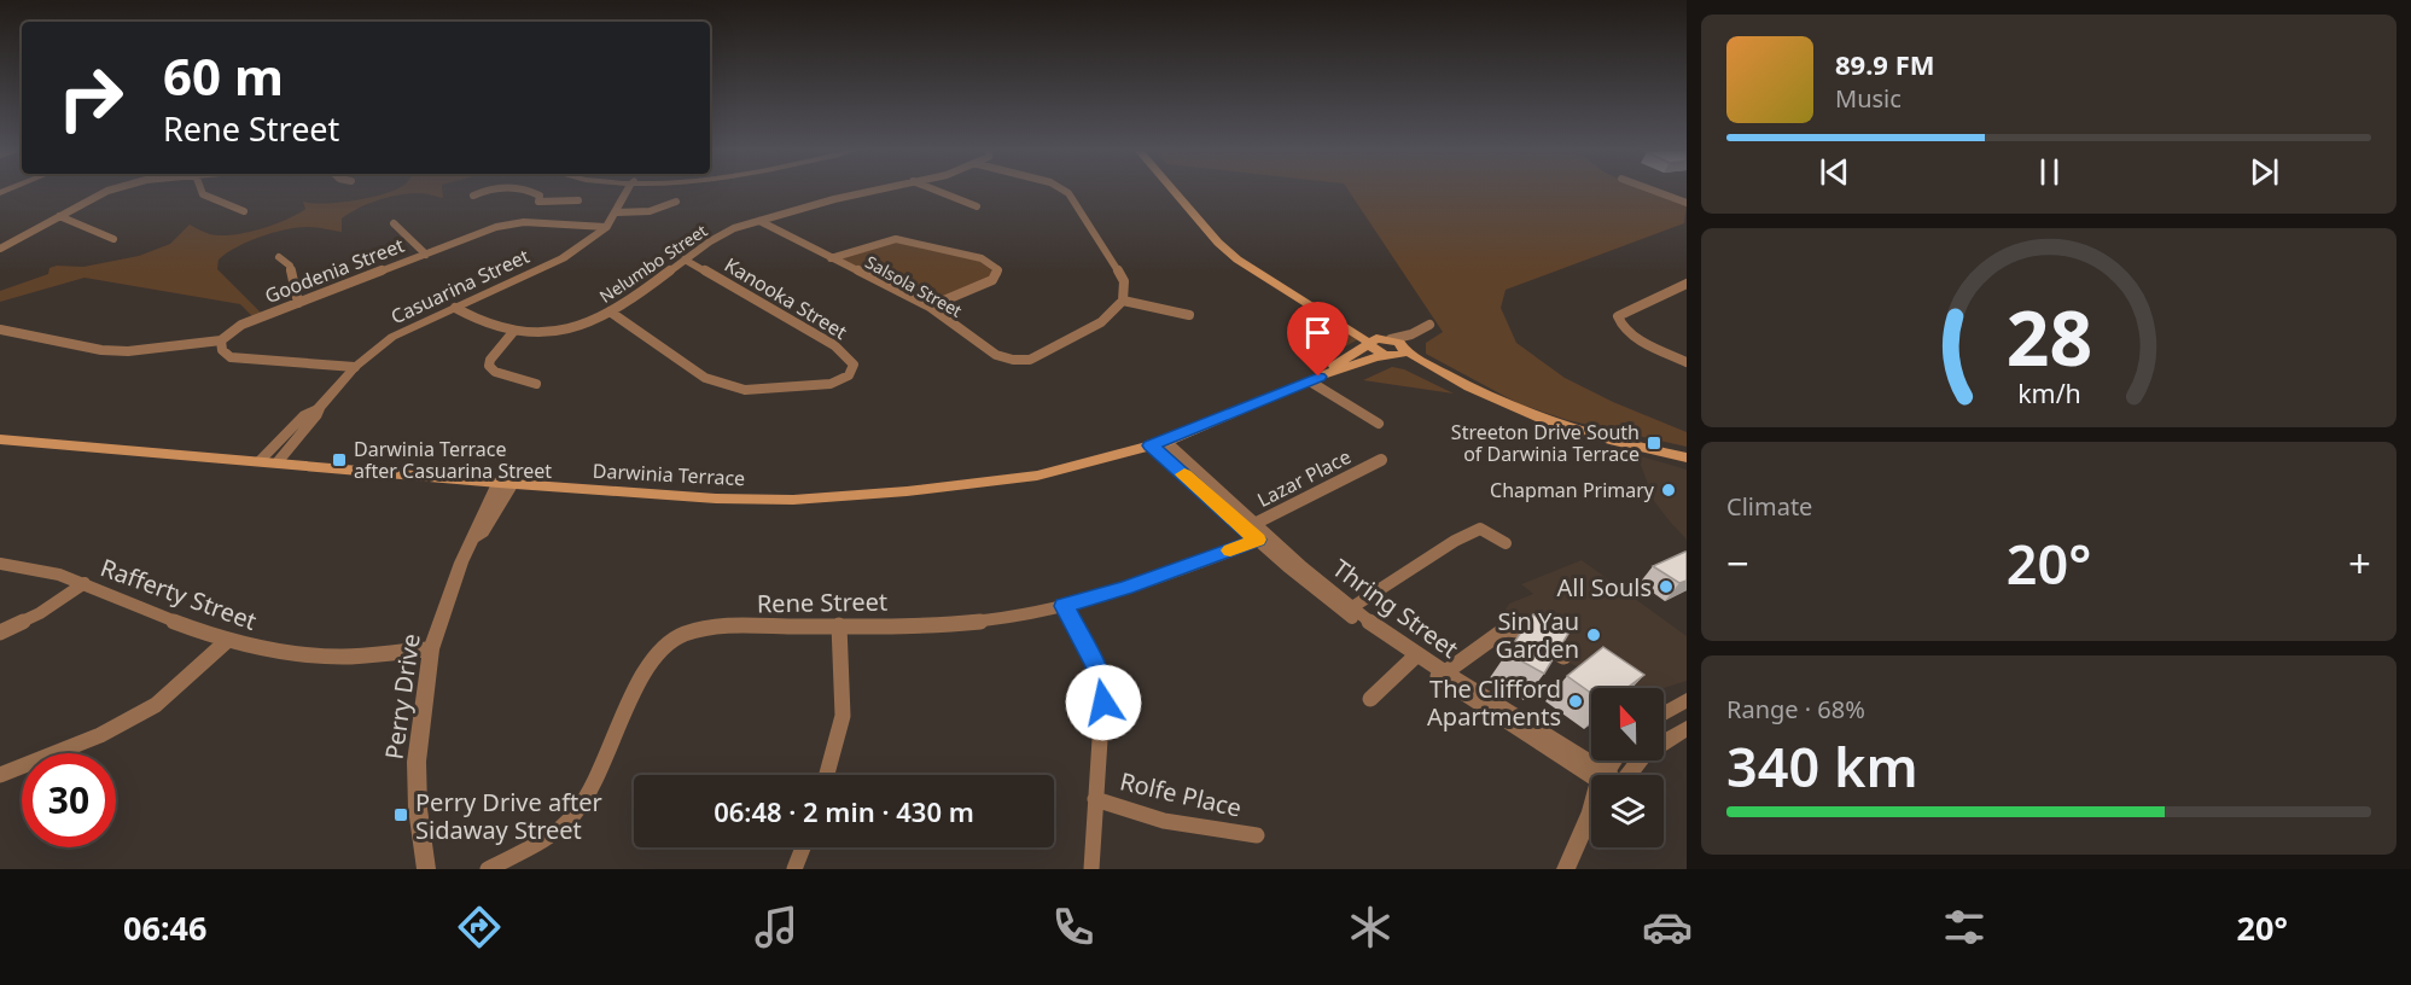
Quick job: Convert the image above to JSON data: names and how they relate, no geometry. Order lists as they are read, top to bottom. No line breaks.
{"streets":{"main road":["Darwinia Terrace"],"street":["Nelumbo Street","Goodenia Street","Casuarina Street","Salsola Street","Kanooka Street","Lazar Place","Rafferty Street","Rene Street","Thring Street","Perry Drive","Rolfe Place"]},"crossings":[["Nelumbo Street","Casuarina Street"],["Nelumbo Street","Salsola Street"],["Nelumbo Street","Kanooka Street"],["Goodenia Street","Casuarina Street"],["Casuarina Street","Darwinia Terrace"],["Darwinia Terrace","Thring Street"],["Darwinia Terrace","Perry Drive"],["Lazar Place","Thring Street"],["Rafferty Street","Perry Drive"],["Rene Street","Thring Street"]],"places":{"transit":["Streeton Drive South of Darwinia Terrace","Darwinia Terrace after Casuarina Street","Perry Drive after Sidaway Street"],"other":["Chapman Primary","All Souls","Sin Yau Garden","The Clifford Apartments"]},"north":"top","page":{"turn":["60 m","Rene Street"],"song":["89.9 FM","Music"],"tile":["Climate",["Range · 68%","340 km"]],"heat":["−","20°","+"],"limit":"30","trip":"06:48 · 2 min · 430 m","tabs":["06:46","20°"],"gauge":["28","km/h"]}}
